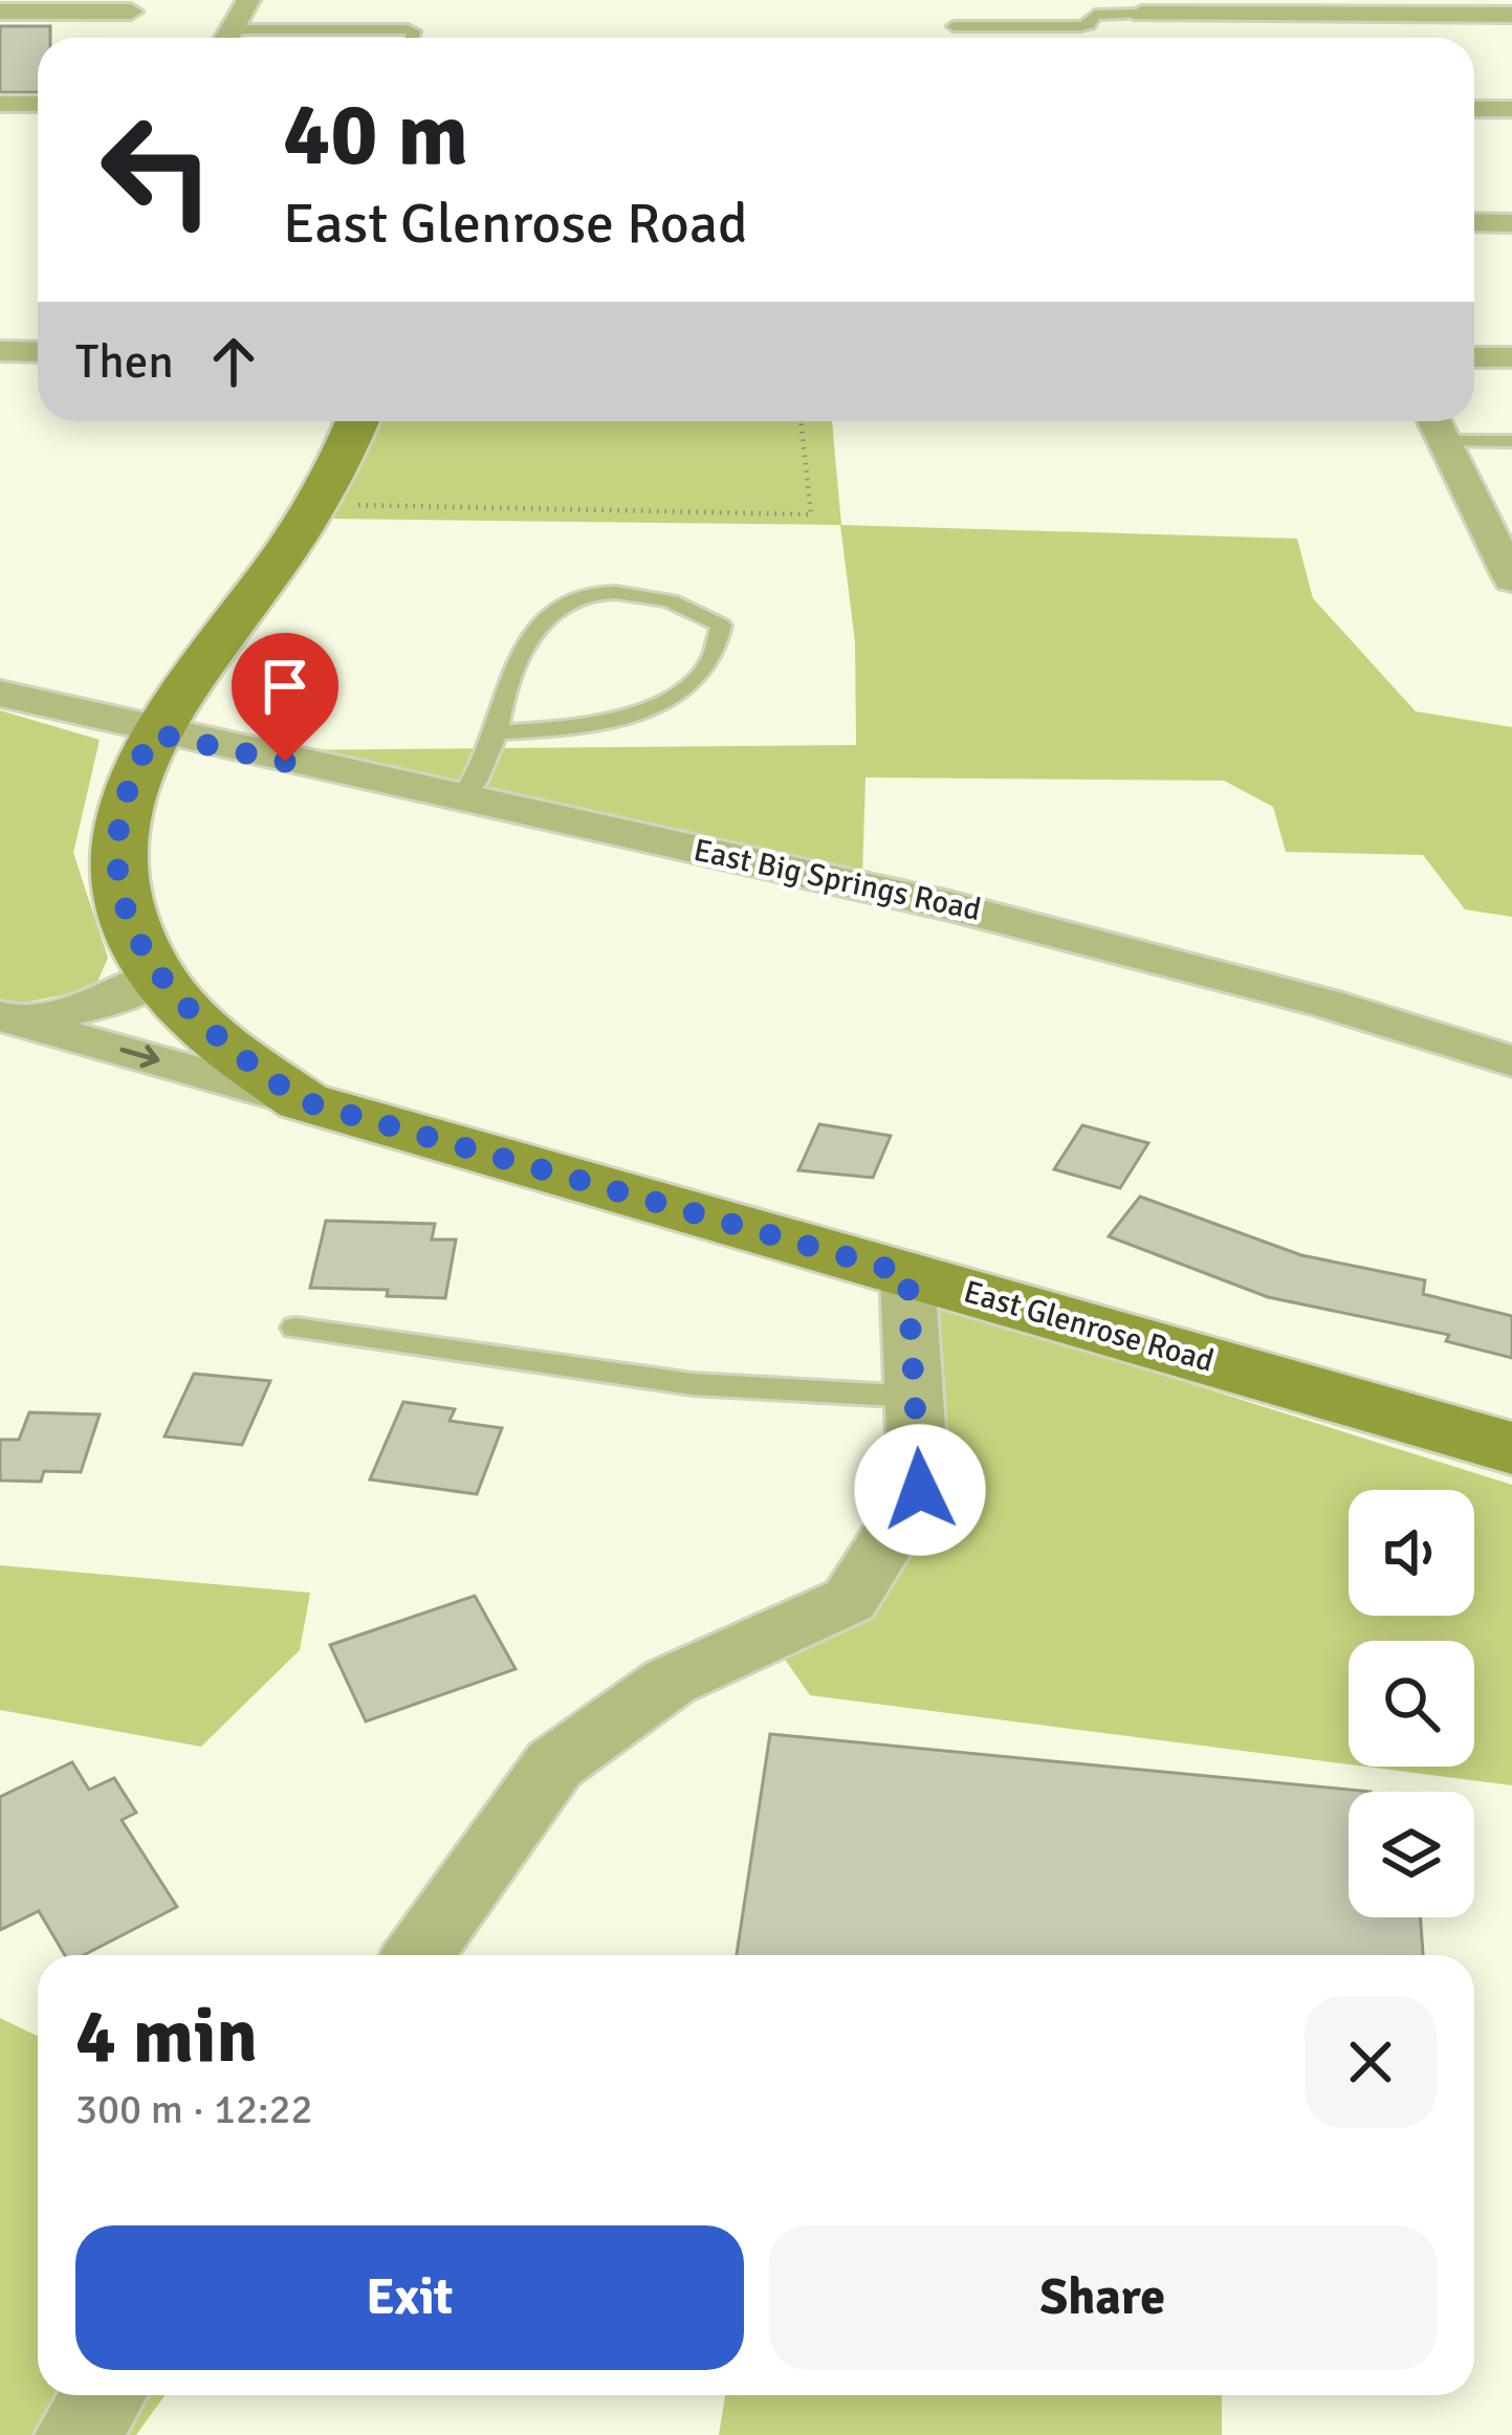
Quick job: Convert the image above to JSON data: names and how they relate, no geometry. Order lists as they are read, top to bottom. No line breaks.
{"streets":{"street":["East Big Springs Road","East Glenrose Road"]},"crossings":[["East Big Springs Road","East Glenrose Road"]],"page":{"turn":["40 m","East Glenrose Road"],"then":"Then","heading":["4 min","300 m · 12:22"],"buttons":["Exit","Share"]}}
